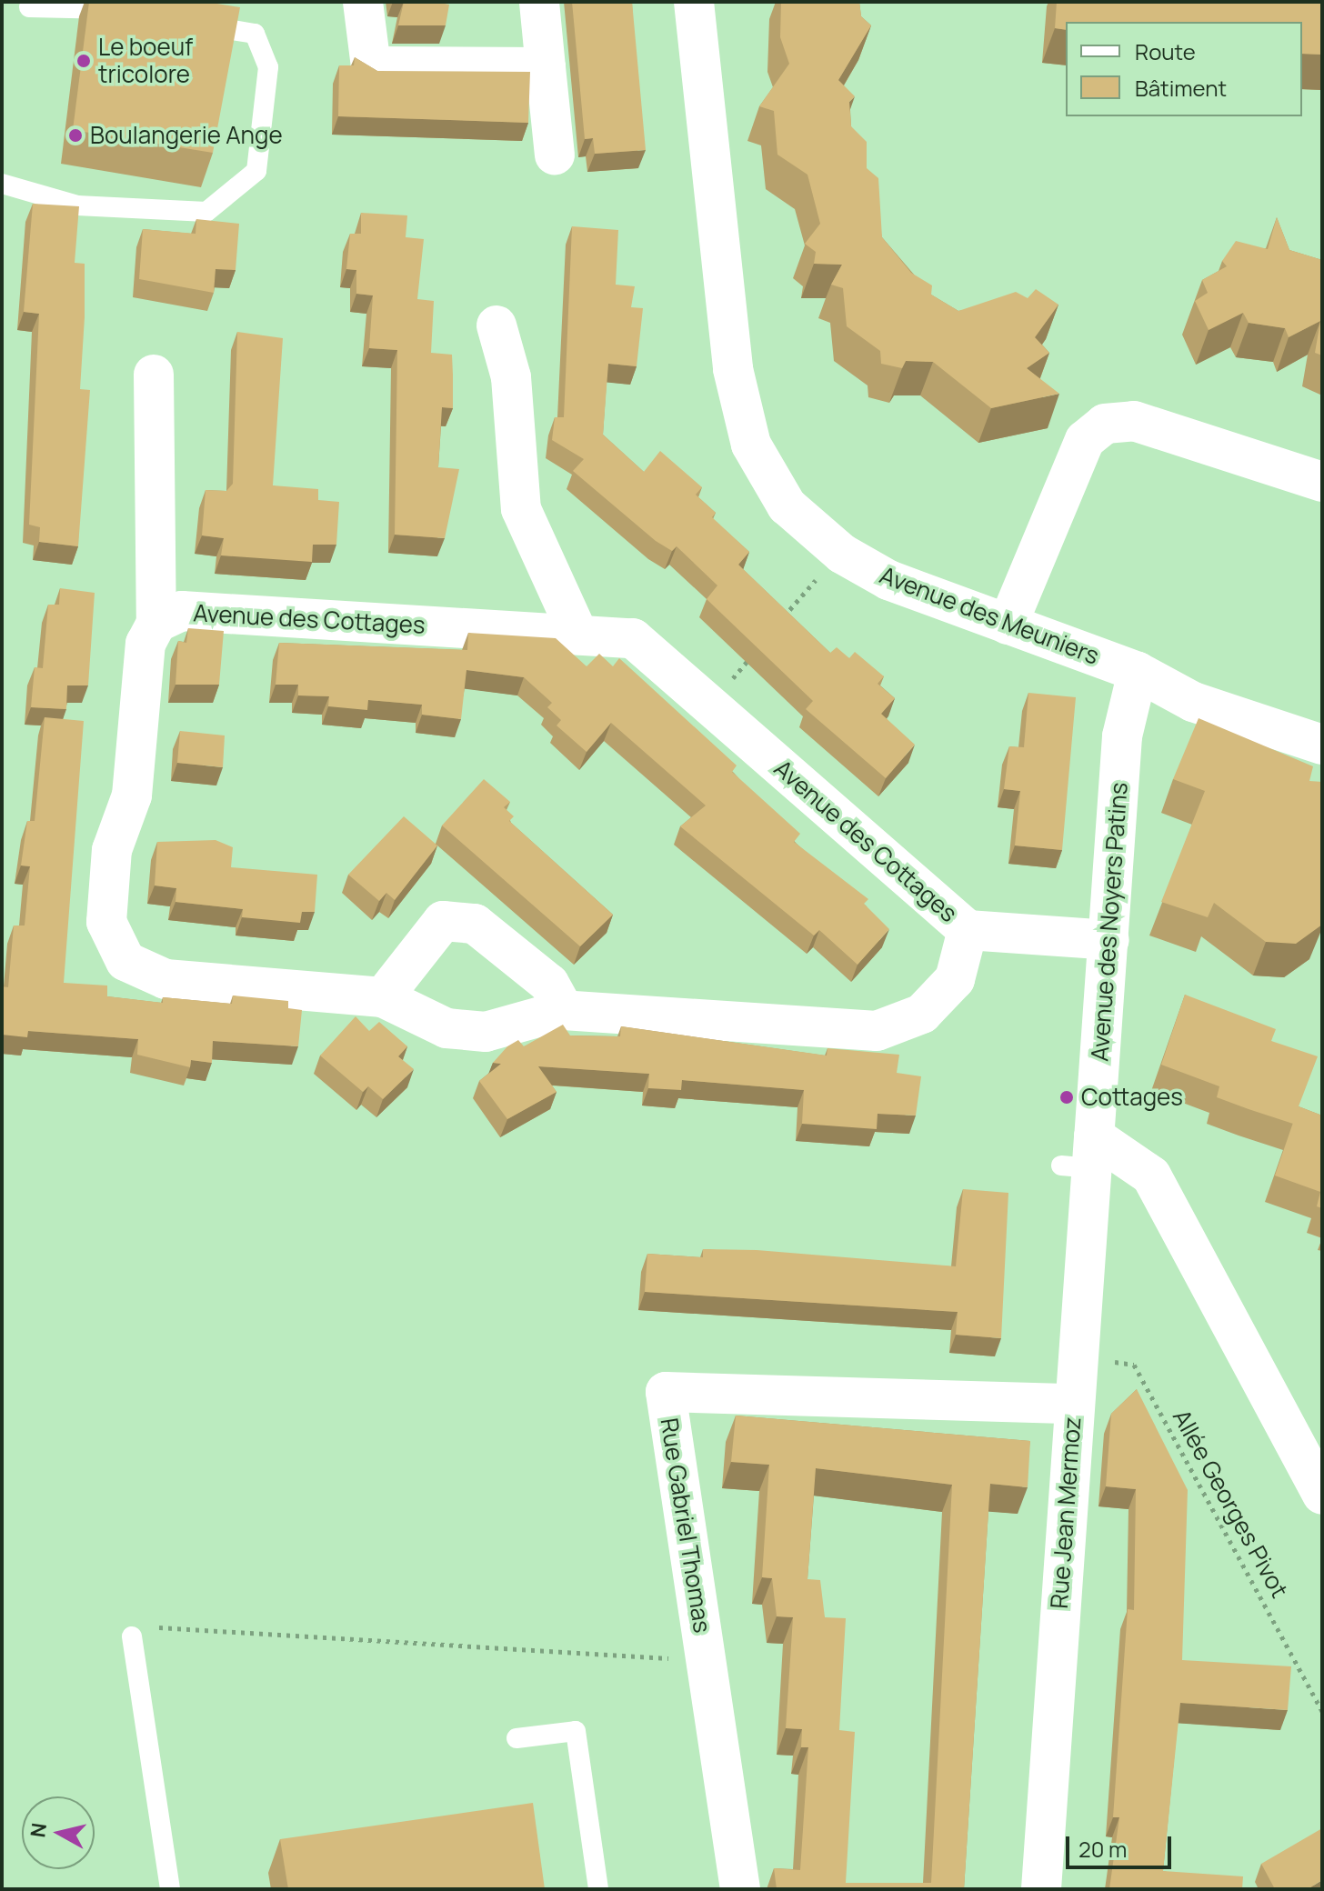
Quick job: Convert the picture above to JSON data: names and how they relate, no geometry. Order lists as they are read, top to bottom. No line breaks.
{"streets":{"street":["Avenue des Meuniers","Avenue des Cottages","Avenue des Noyers Patins","Rue Jean Mermoz","Rue Gabriel Thomas"],"path":["Allée Georges Pivot"]},"crossings":[["Avenue des Meuniers","Avenue des Noyers Patins"],["Avenue des Cottages","Avenue des Noyers Patins"],["Avenue des Noyers Patins","Rue Jean Mermoz"],["Allée Georges Pivot","Rue Jean Mermoz"],["Rue Jean Mermoz","Rue Gabriel Thomas"]],"places":["Le boeuf tricolore","Boulangerie Ange","Cottages"],"legend":["Route","Bâtiment"],"scale_bar":"20 m","north":"left"}
